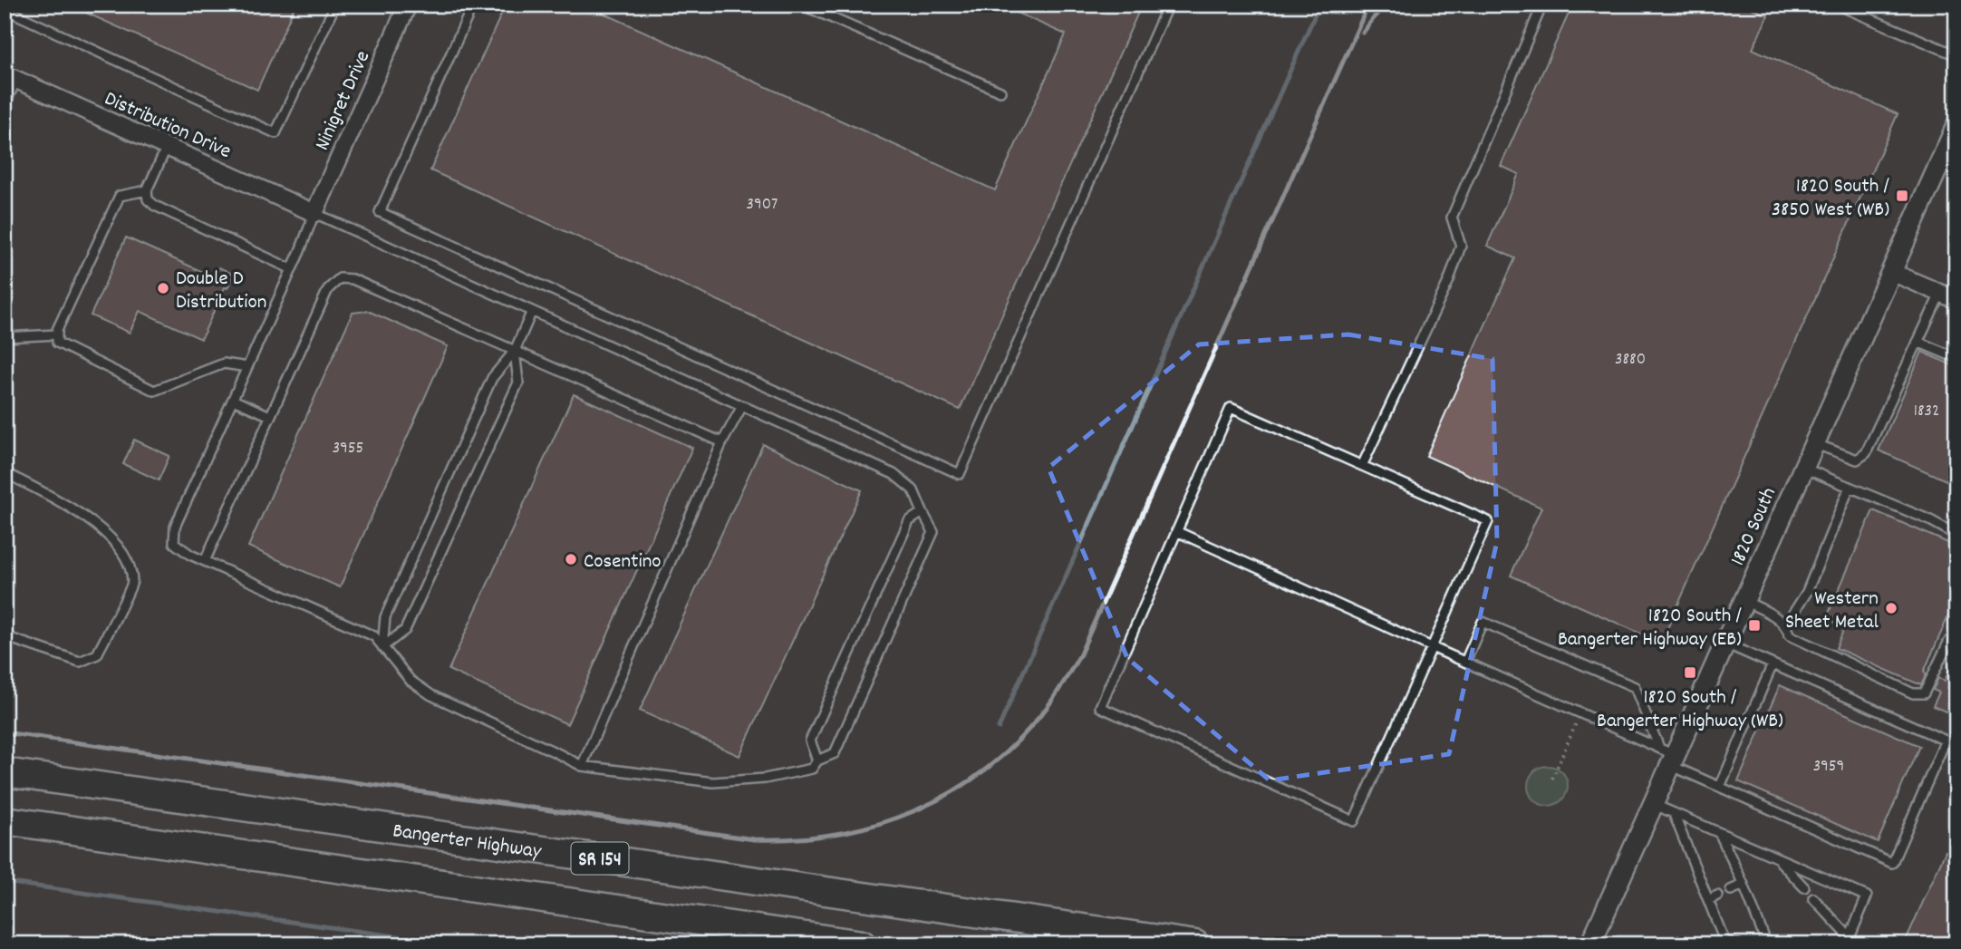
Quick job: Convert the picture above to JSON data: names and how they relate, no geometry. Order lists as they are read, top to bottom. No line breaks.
{"streets":{"highway":["Bangerter Highway","SR 154"],"street":["Ninigret Drive","Distribution Drive","1820 South"]},"crossings":[["Ninigret Drive","Distribution Drive"]],"places":{"transit":["1820 South / 3850 West (WB)","1820 South / Bangerter Highway (EB)","1820 South / Bangerter Highway (WB)"],"other":["Double D Distribution","Cosentino","Western Sheet Metal"]},"house_numbers":["3907","3880","1832","3955","3959"]}
